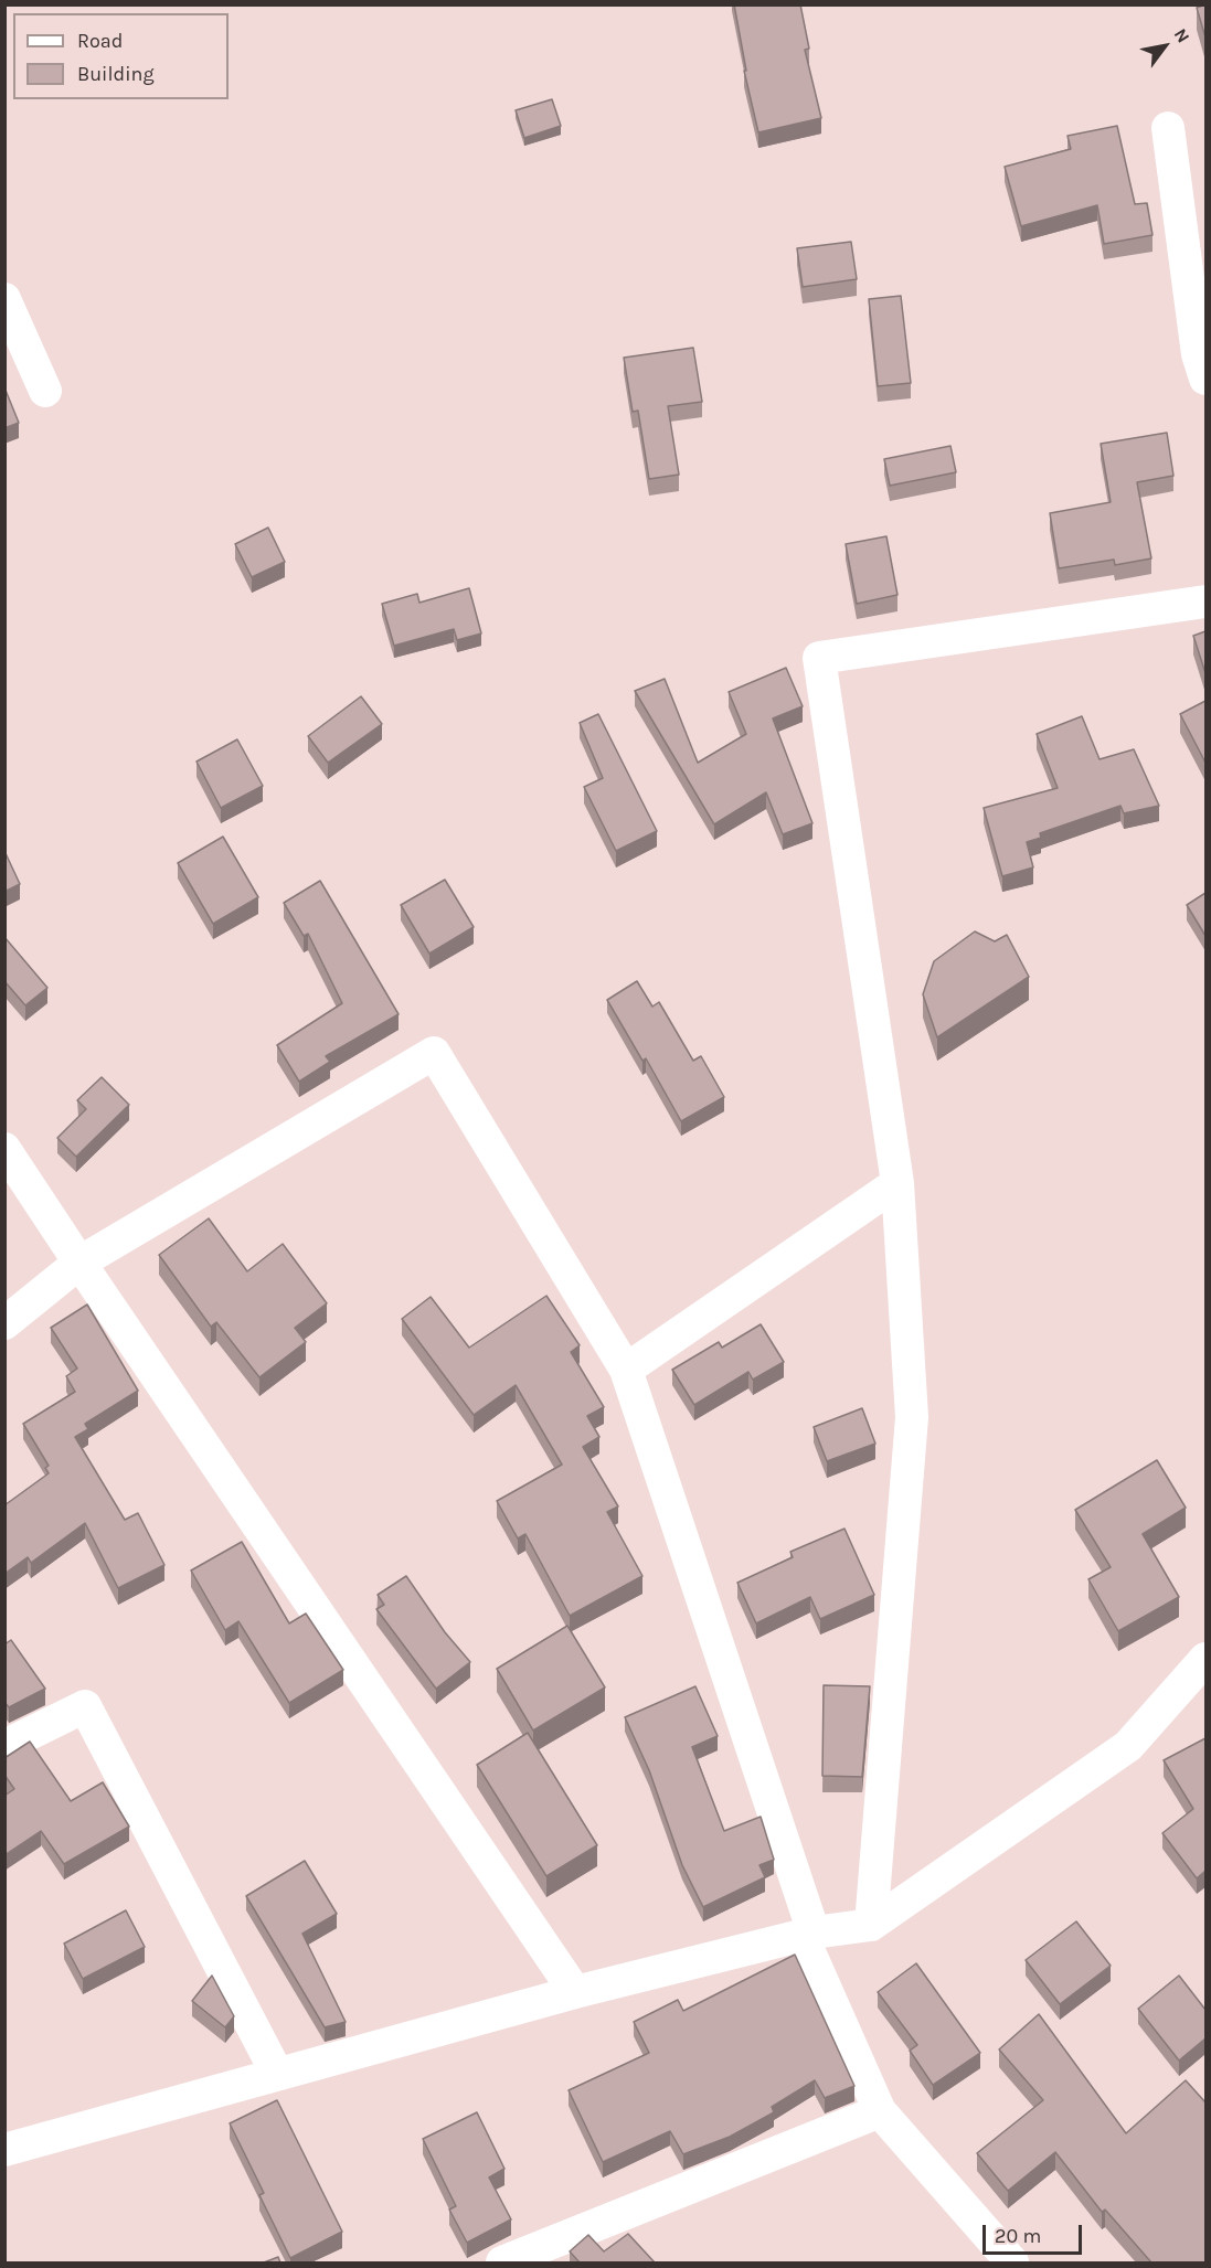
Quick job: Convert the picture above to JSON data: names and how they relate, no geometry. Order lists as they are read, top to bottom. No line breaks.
{"legend":["Road","Building"],"scale_bar":"20 m","north":"top right"}
